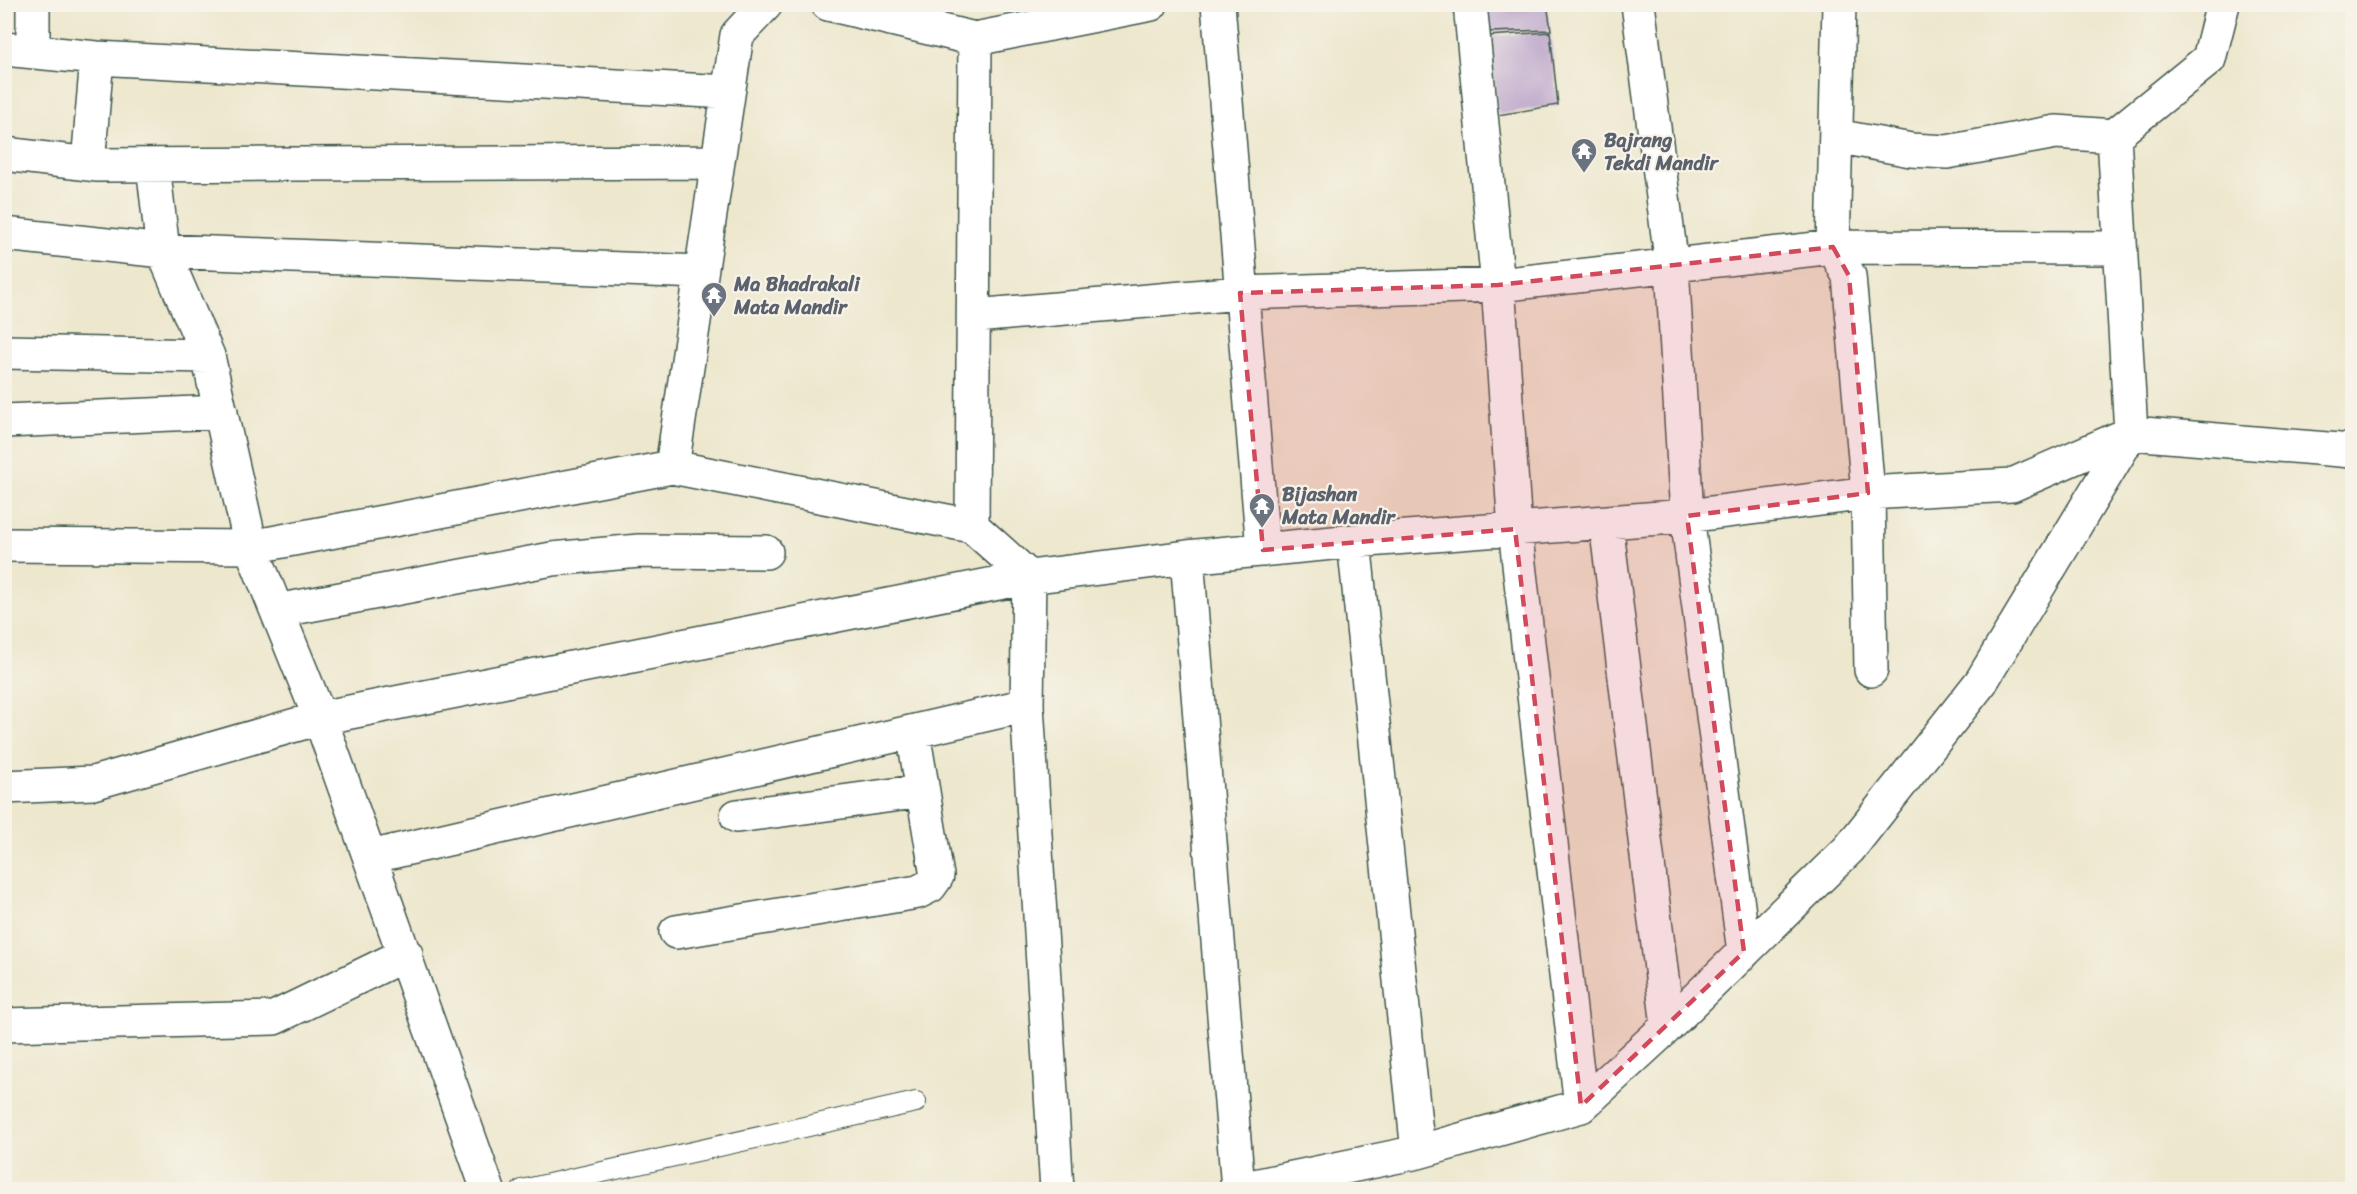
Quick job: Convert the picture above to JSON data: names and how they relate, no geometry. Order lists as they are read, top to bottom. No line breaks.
{"places":{"temple":["Bajrang Tekdi Mandir","Ma Bhadrakali Mata Mandir","Bijashan Mata Mandir"]}}
